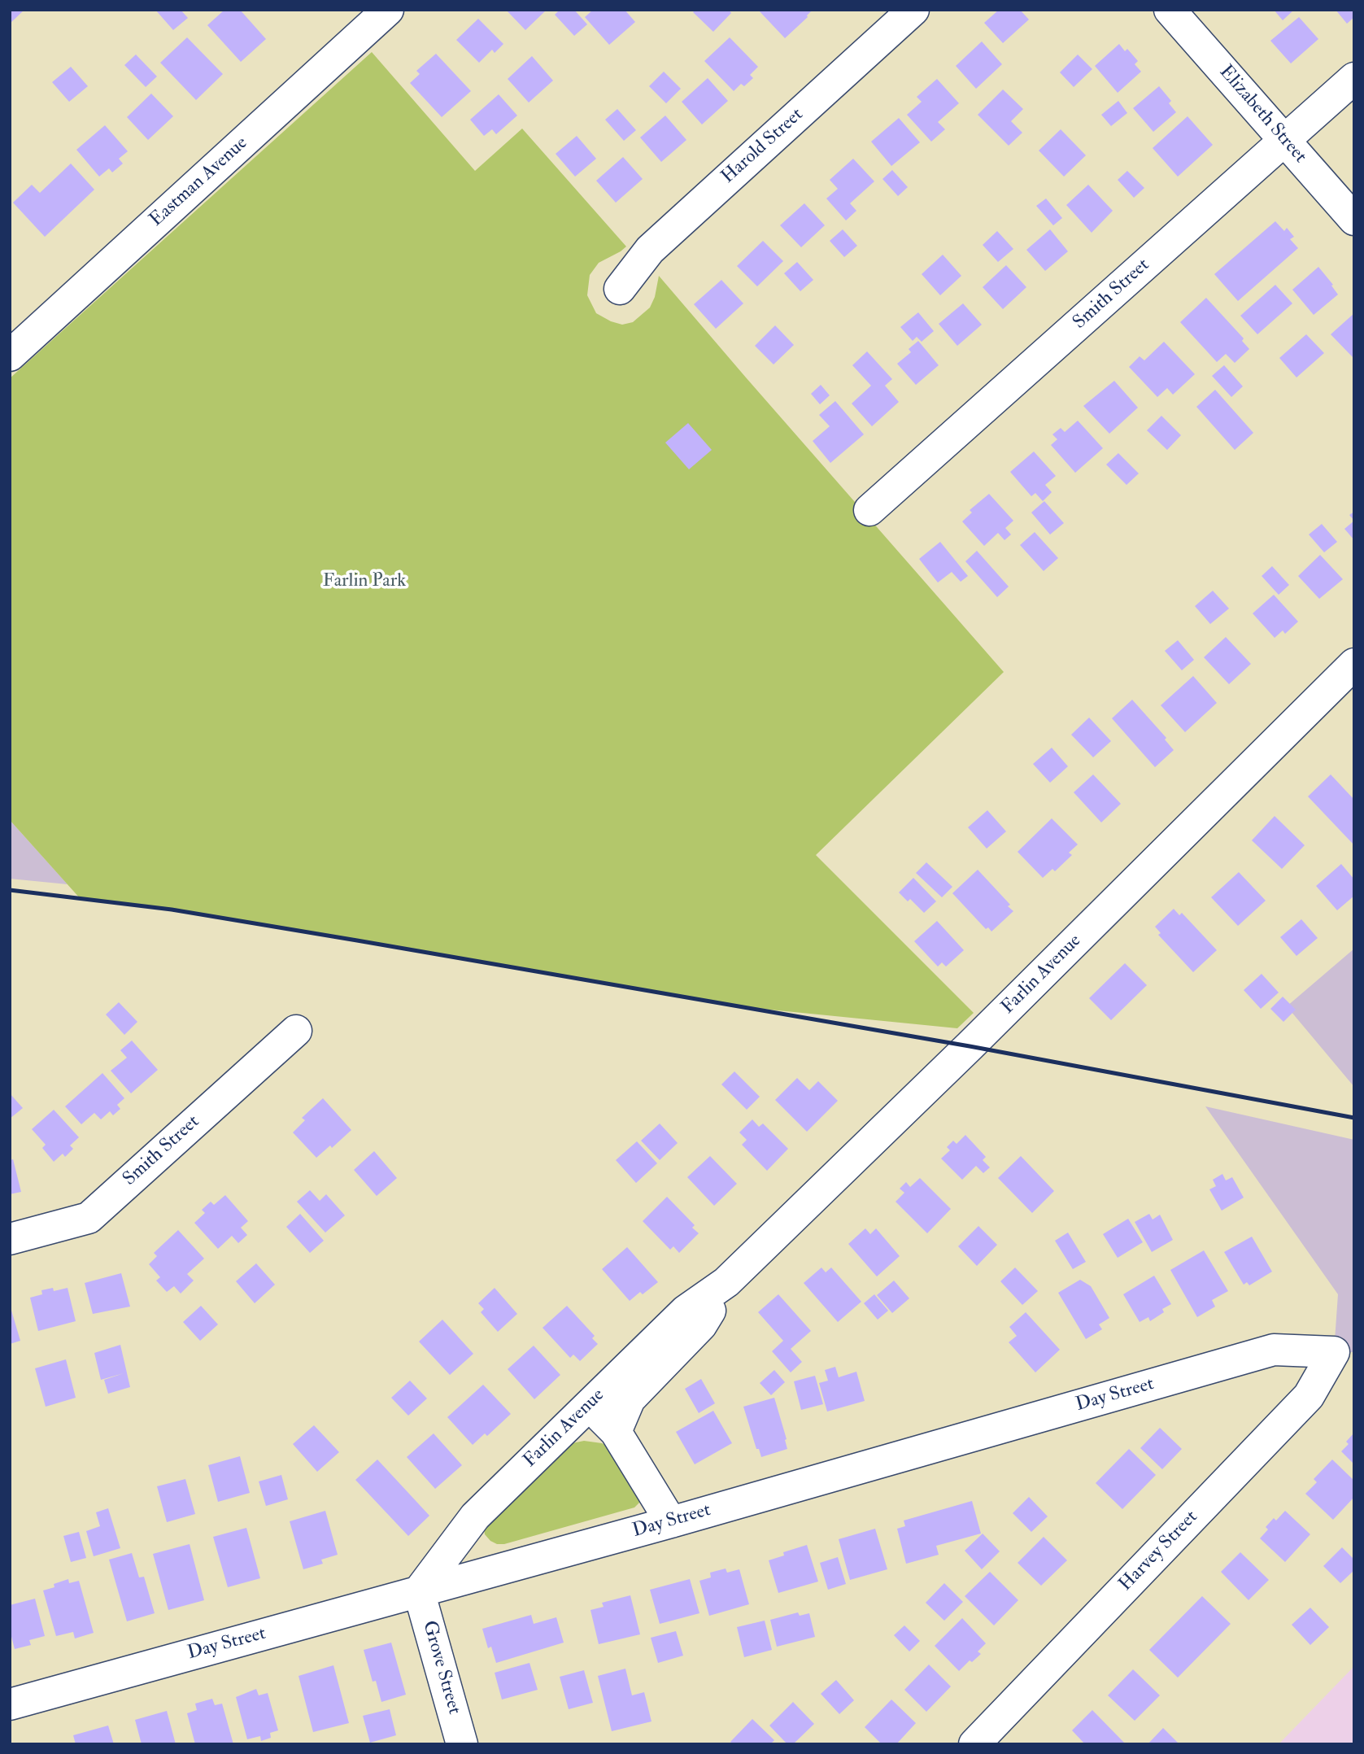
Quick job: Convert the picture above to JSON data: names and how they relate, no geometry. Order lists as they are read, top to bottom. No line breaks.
{"streets":{"street":["Elizabeth Street","Harold Street","Eastman Avenue","Smith Street","Farlin Avenue","Day Street","Harvey Street","Grove Street"]},"crossings":[["Elizabeth Street","Smith Street"],["Farlin Avenue","Day Street"],["Farlin Avenue","Grove Street"],["Day Street","Harvey Street"],["Day Street","Grove Street"]],"parks":["Farlin Park"]}
